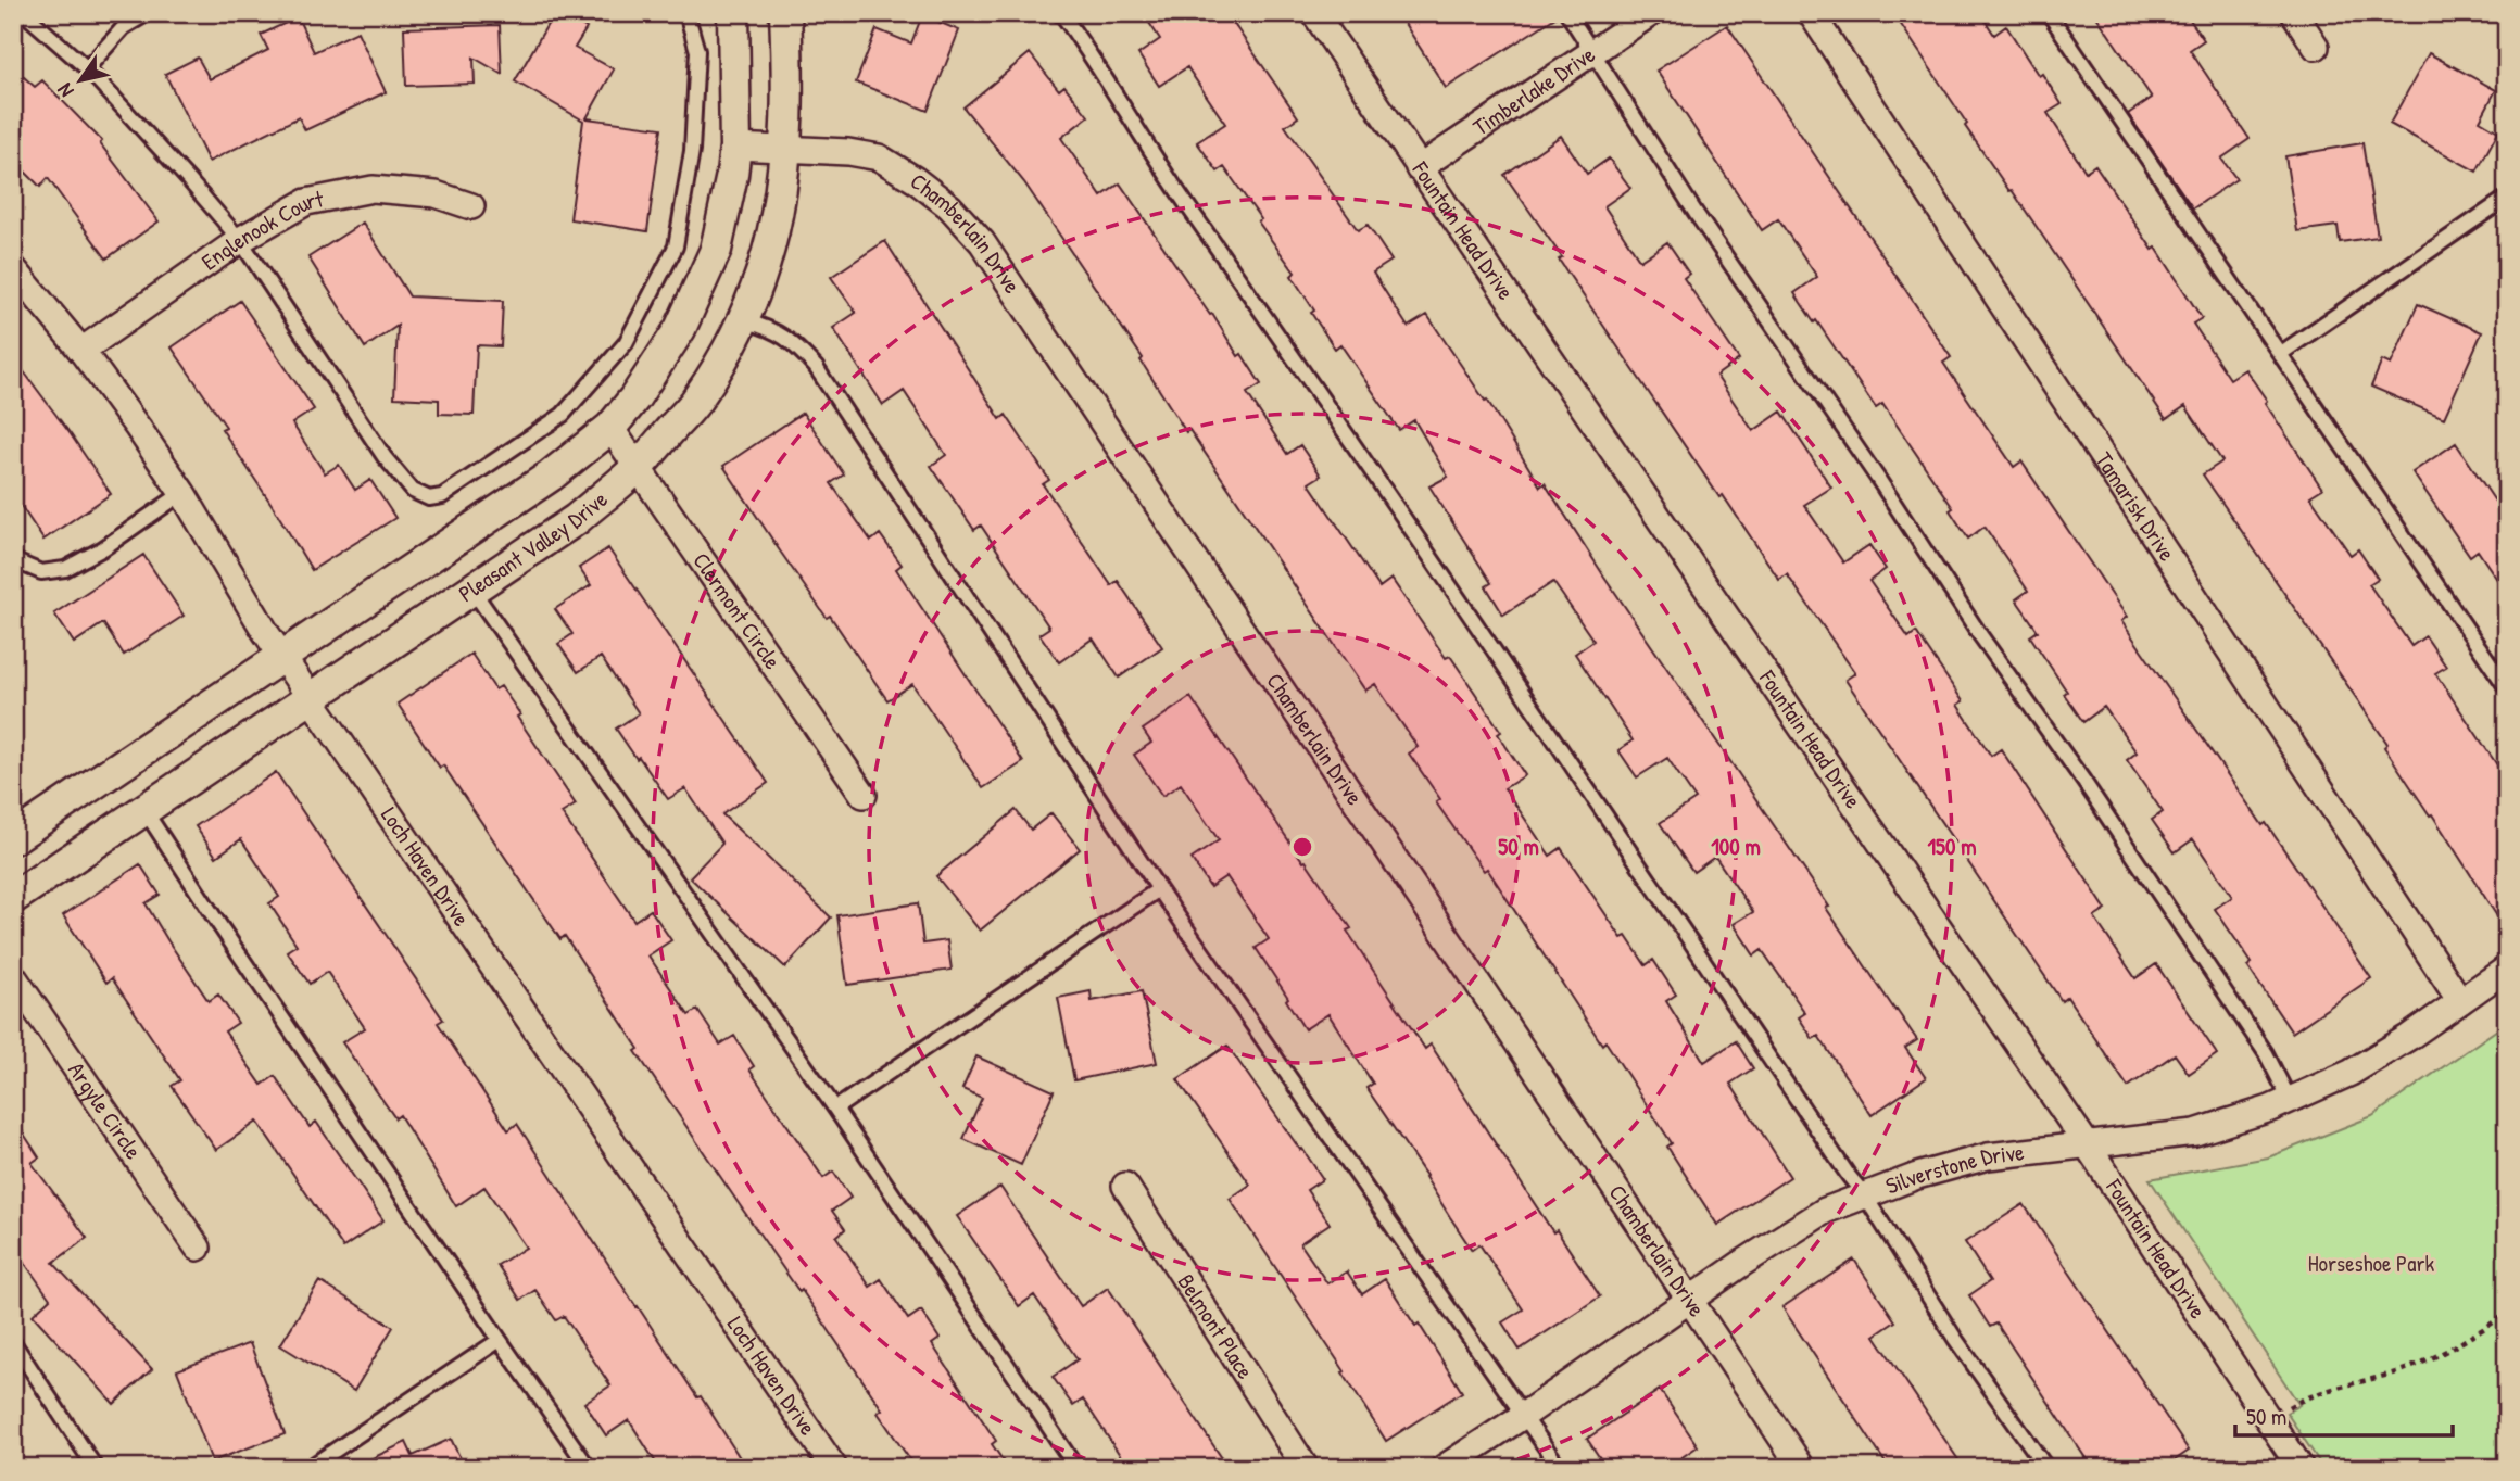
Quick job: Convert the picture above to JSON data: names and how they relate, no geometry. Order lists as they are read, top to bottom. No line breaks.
{"streets":{"street":["Timberlake Drive","Fountain Head Drive","Englenook Court","Chamberlain Drive","Tamarisk Drive","Pleasant Valley Drive","Clermont Circle","Loch Haven Drive","Argyle Circle","Silverstone Drive","Belmont Place"]},"crossings":[["Timberlake Drive","Fountain Head Drive"],["Fountain Head Drive","Silverstone Drive"],["Englenook Court","Loch Haven Drive"],["Chamberlain Drive","Pleasant Valley Drive"],["Chamberlain Drive","Silverstone Drive"],["Tamarisk Drive","Silverstone Drive"],["Pleasant Valley Drive","Clermont Circle"],["Pleasant Valley Drive","Loch Haven Drive"]],"parks":["Horseshoe Park"],"scale_bar":"50 m","north":"bottom left","rings":["50 m","100 m","150 m"]}
